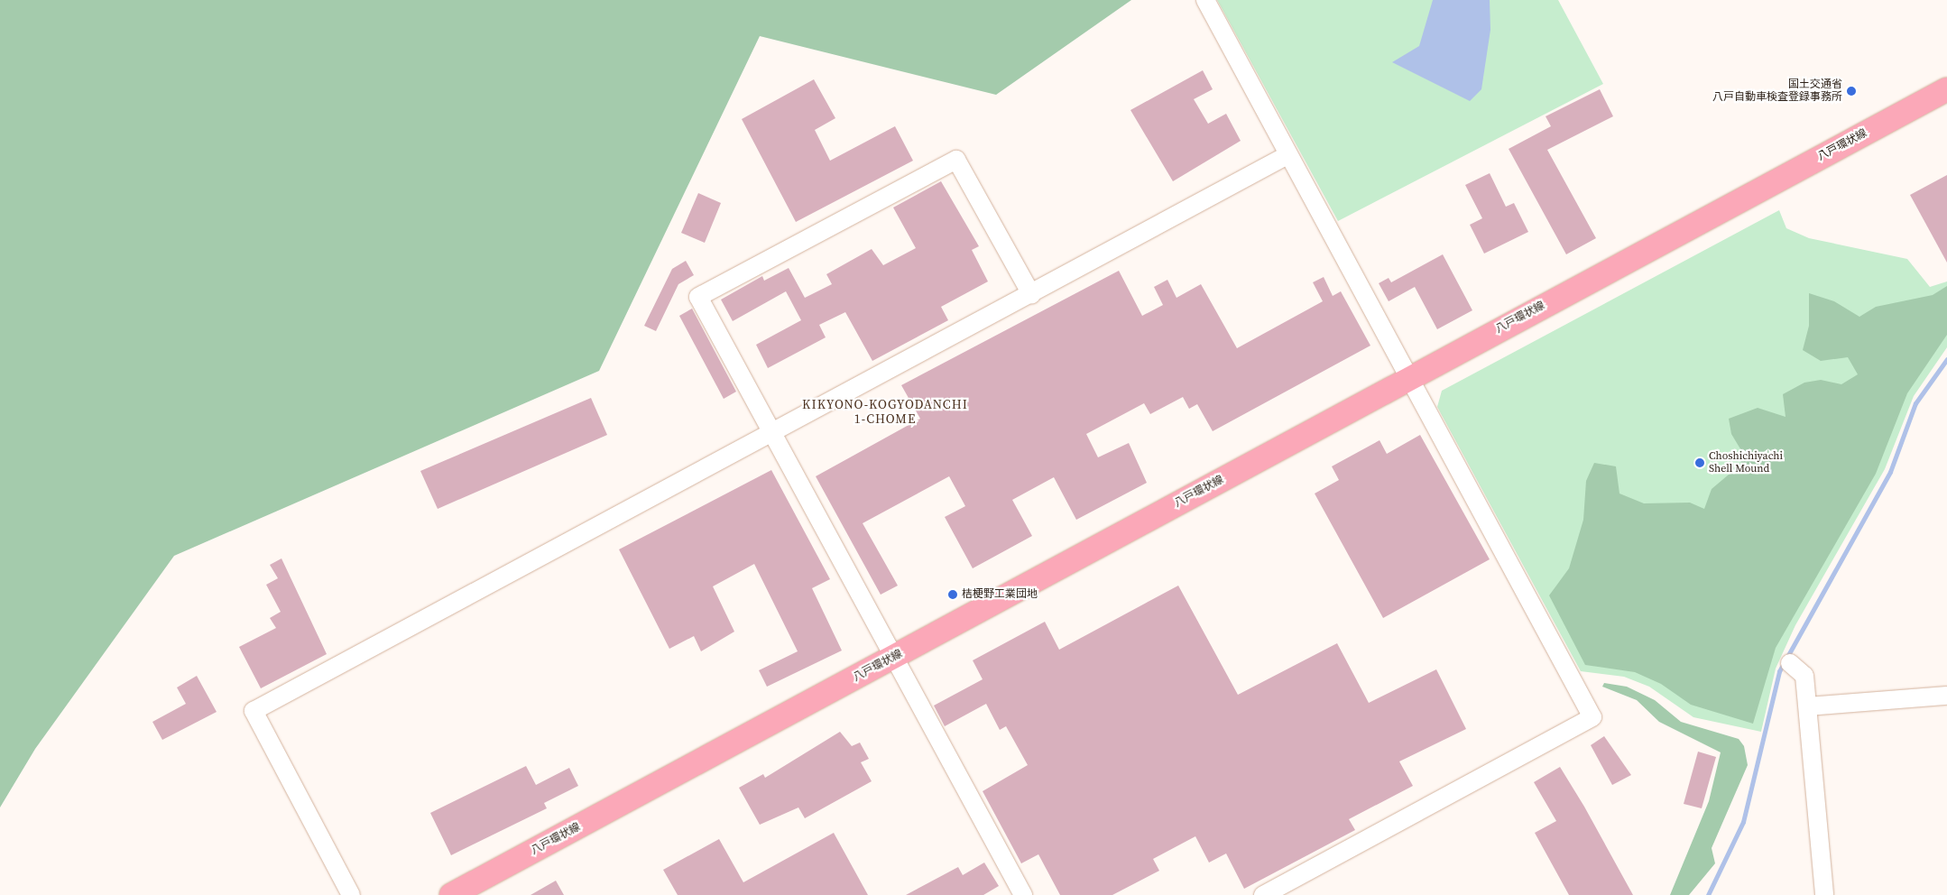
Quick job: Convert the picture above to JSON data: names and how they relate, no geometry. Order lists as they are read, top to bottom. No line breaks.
{"streets":{"main road":["八戸環状線"]},"districts":["KIKYONO-KOGYODANCHI 1-CHOME"],"places":["国土交通省 八戸自動車検査登録事務所","Choshichiyachi Shell Mound","桔梗野工業団地"]}
